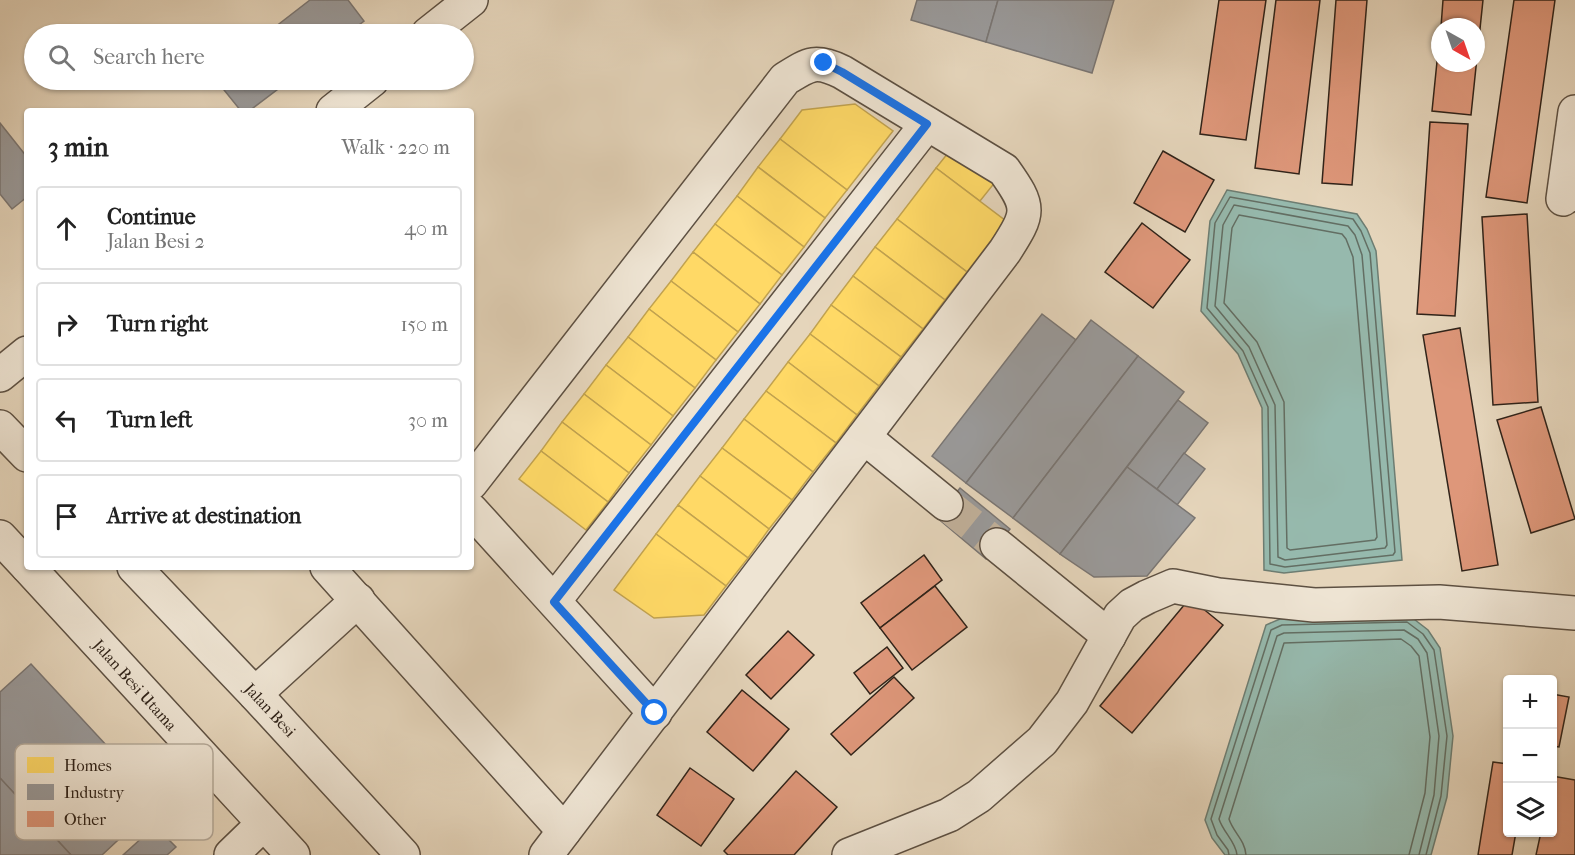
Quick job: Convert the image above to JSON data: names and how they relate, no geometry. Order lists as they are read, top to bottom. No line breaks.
{"streets":{"street":["Jalan Besi Utama","Jalan Besi"]},"legend":["Homes","Industry","Other"],"north":"bottom right","page":{"search":"Search here","heading":["3 min","Walk · 220 m"],"list":[["Continue","Jalan Besi 2","40 m"],["Turn right","150 m"],["Turn left","30 m"],"Arrive at destination"],"map_buttons":["+","−"]}}
